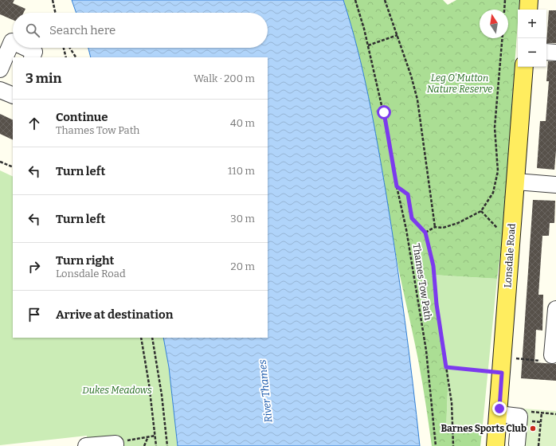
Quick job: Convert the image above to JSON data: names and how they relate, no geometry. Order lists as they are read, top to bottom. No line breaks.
{"streets":{"main road":["Lonsdale Road"],"path":["Thames Tow Path"]},"water":["River Thames"],"parks":["Leg O'Mutton Nature Reserve","Dukes Meadows"],"places":["Barnes Sports Club"],"north":"top","page":{"map_buttons":["+","−"],"search":"Search here","heading":["3 min","Walk · 200 m"],"list":[["Continue","Thames Tow Path","40 m"],["Turn left","110 m"],["Turn left","30 m"],["Turn right","Lonsdale Road","20 m"],"Arrive at destination"]}}
